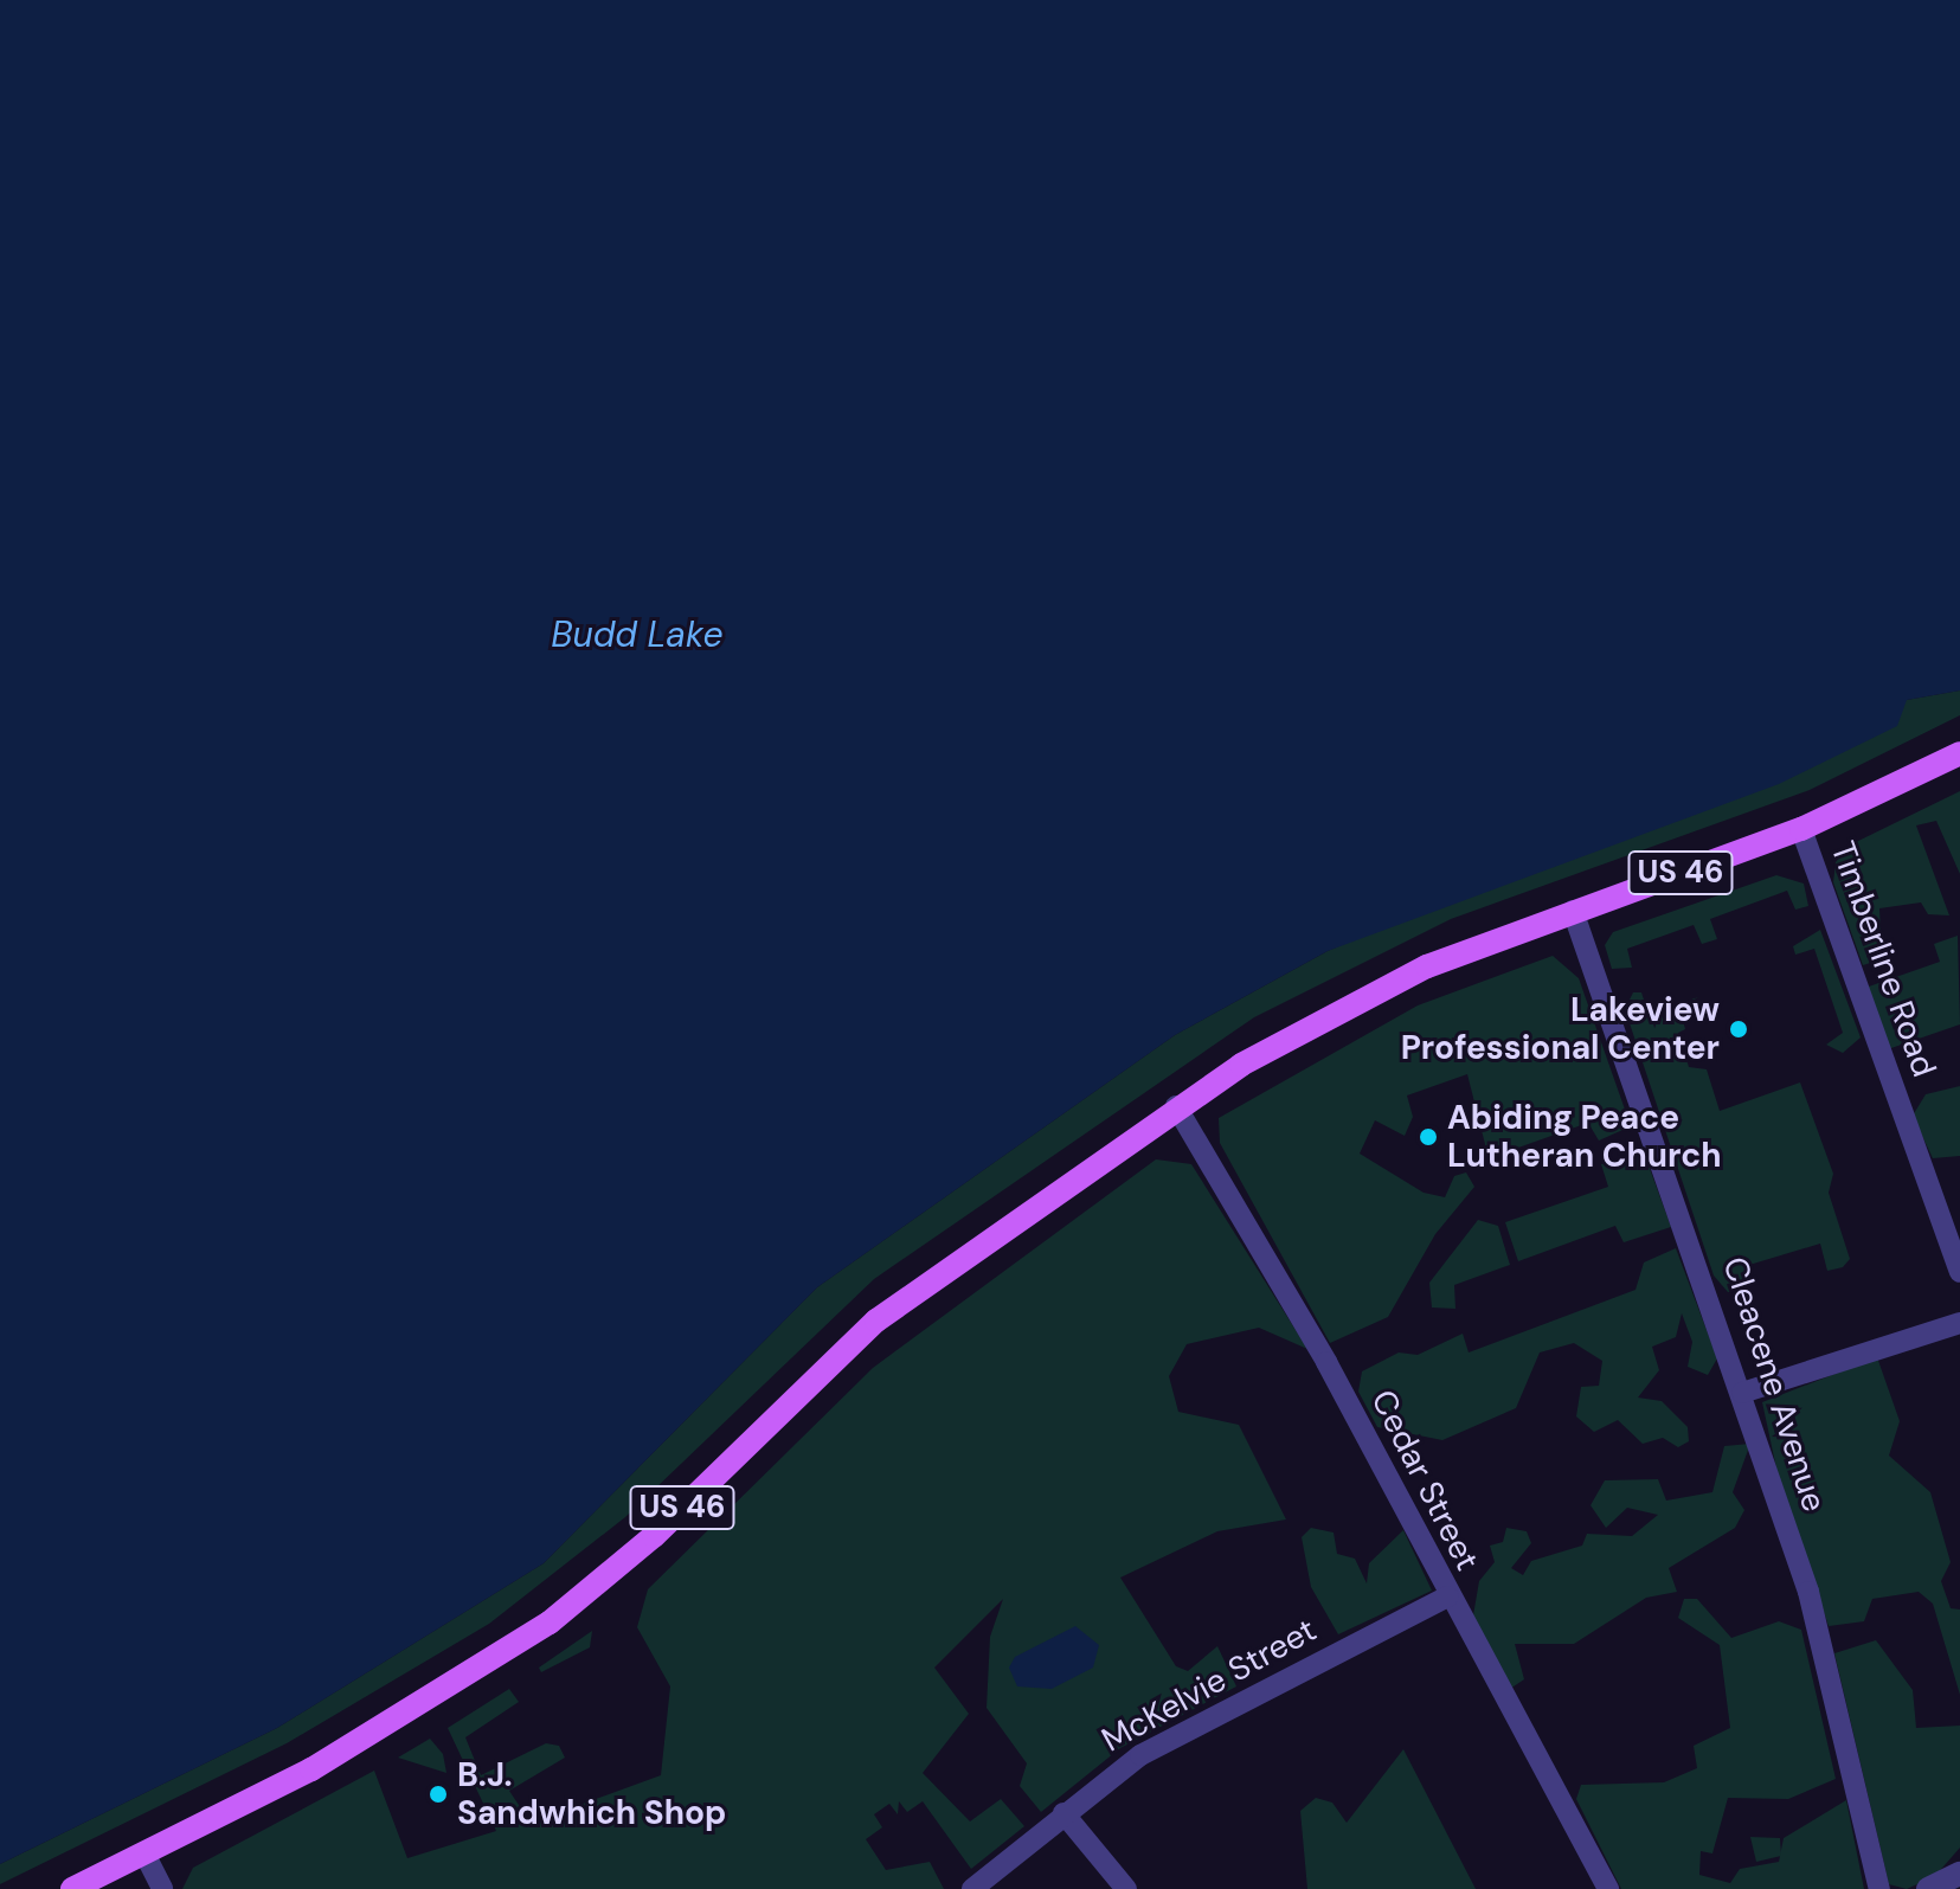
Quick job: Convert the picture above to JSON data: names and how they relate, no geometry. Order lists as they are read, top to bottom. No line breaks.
{"streets":{"main road":["US 46"],"street":["Timberline Road","Cleacene Avenue","Cedar Street","McKelvie Street"]},"crossings":[["US 46","Timberline Road"],["US 46","Cleacene Avenue"],["US 46","Cedar Street"],["Cedar Street","McKelvie Street"]],"water":["Budd Lake"],"places":["Lakeview Professional Center","Abiding Peace Lutheran Church","B.J. Sandwhich Shop"]}
